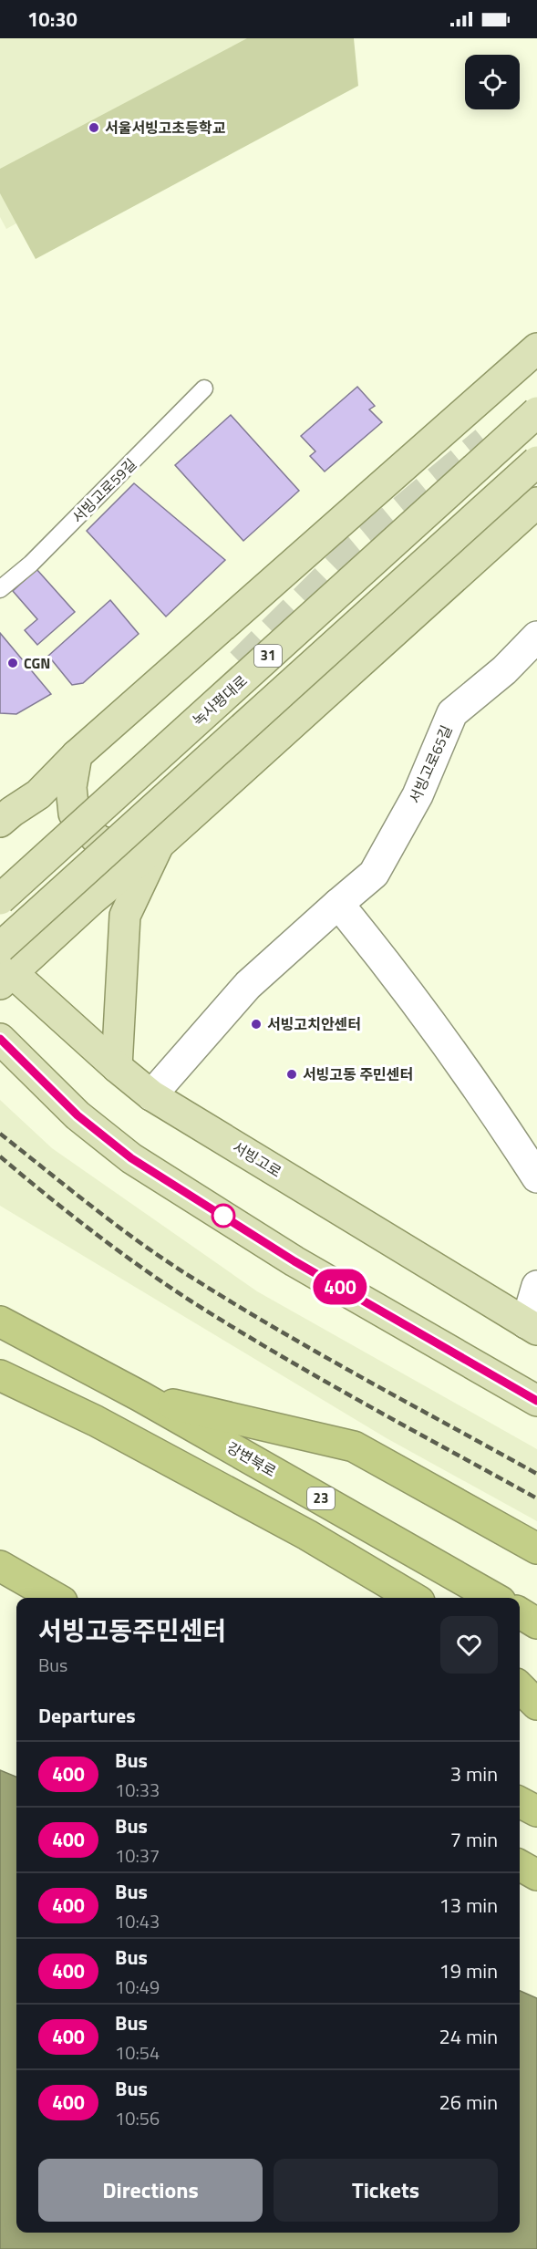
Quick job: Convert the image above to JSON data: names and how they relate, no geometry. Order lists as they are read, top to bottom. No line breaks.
{"streets":{"highway":["강변북로","23"],"main road":["31","녹사평대로","서빙고로"],"street":["서빙고로65길"],"lane":["서빙고로59길"]},"crossings":[["31","서빙고로"],["서빙고로65길","서빙고로"]],"places":["서울서빙고초등학교","CGN","서빙고치안센터","서빙고동 주민센터"],"lines":["bus line 400"],"page":{"status":"10:30","on_map":"400","heading":[["서빙고동주민센터","Bus"],"Departures"],"list":[{"mark":"400","name":"Bus","note":"10:33","value":"3 min"},{"mark":"400","name":"Bus","note":"10:37","value":"7 min"},{"mark":"400","name":"Bus","note":"10:43","value":"13 min"},{"mark":"400","name":"Bus","note":"10:49","value":"19 min"},{"mark":"400","name":"Bus","note":"10:54","value":"24 min"},{"mark":"400","name":"Bus","note":"10:56","value":"26 min"}],"buttons":["Directions","Tickets"]}}
